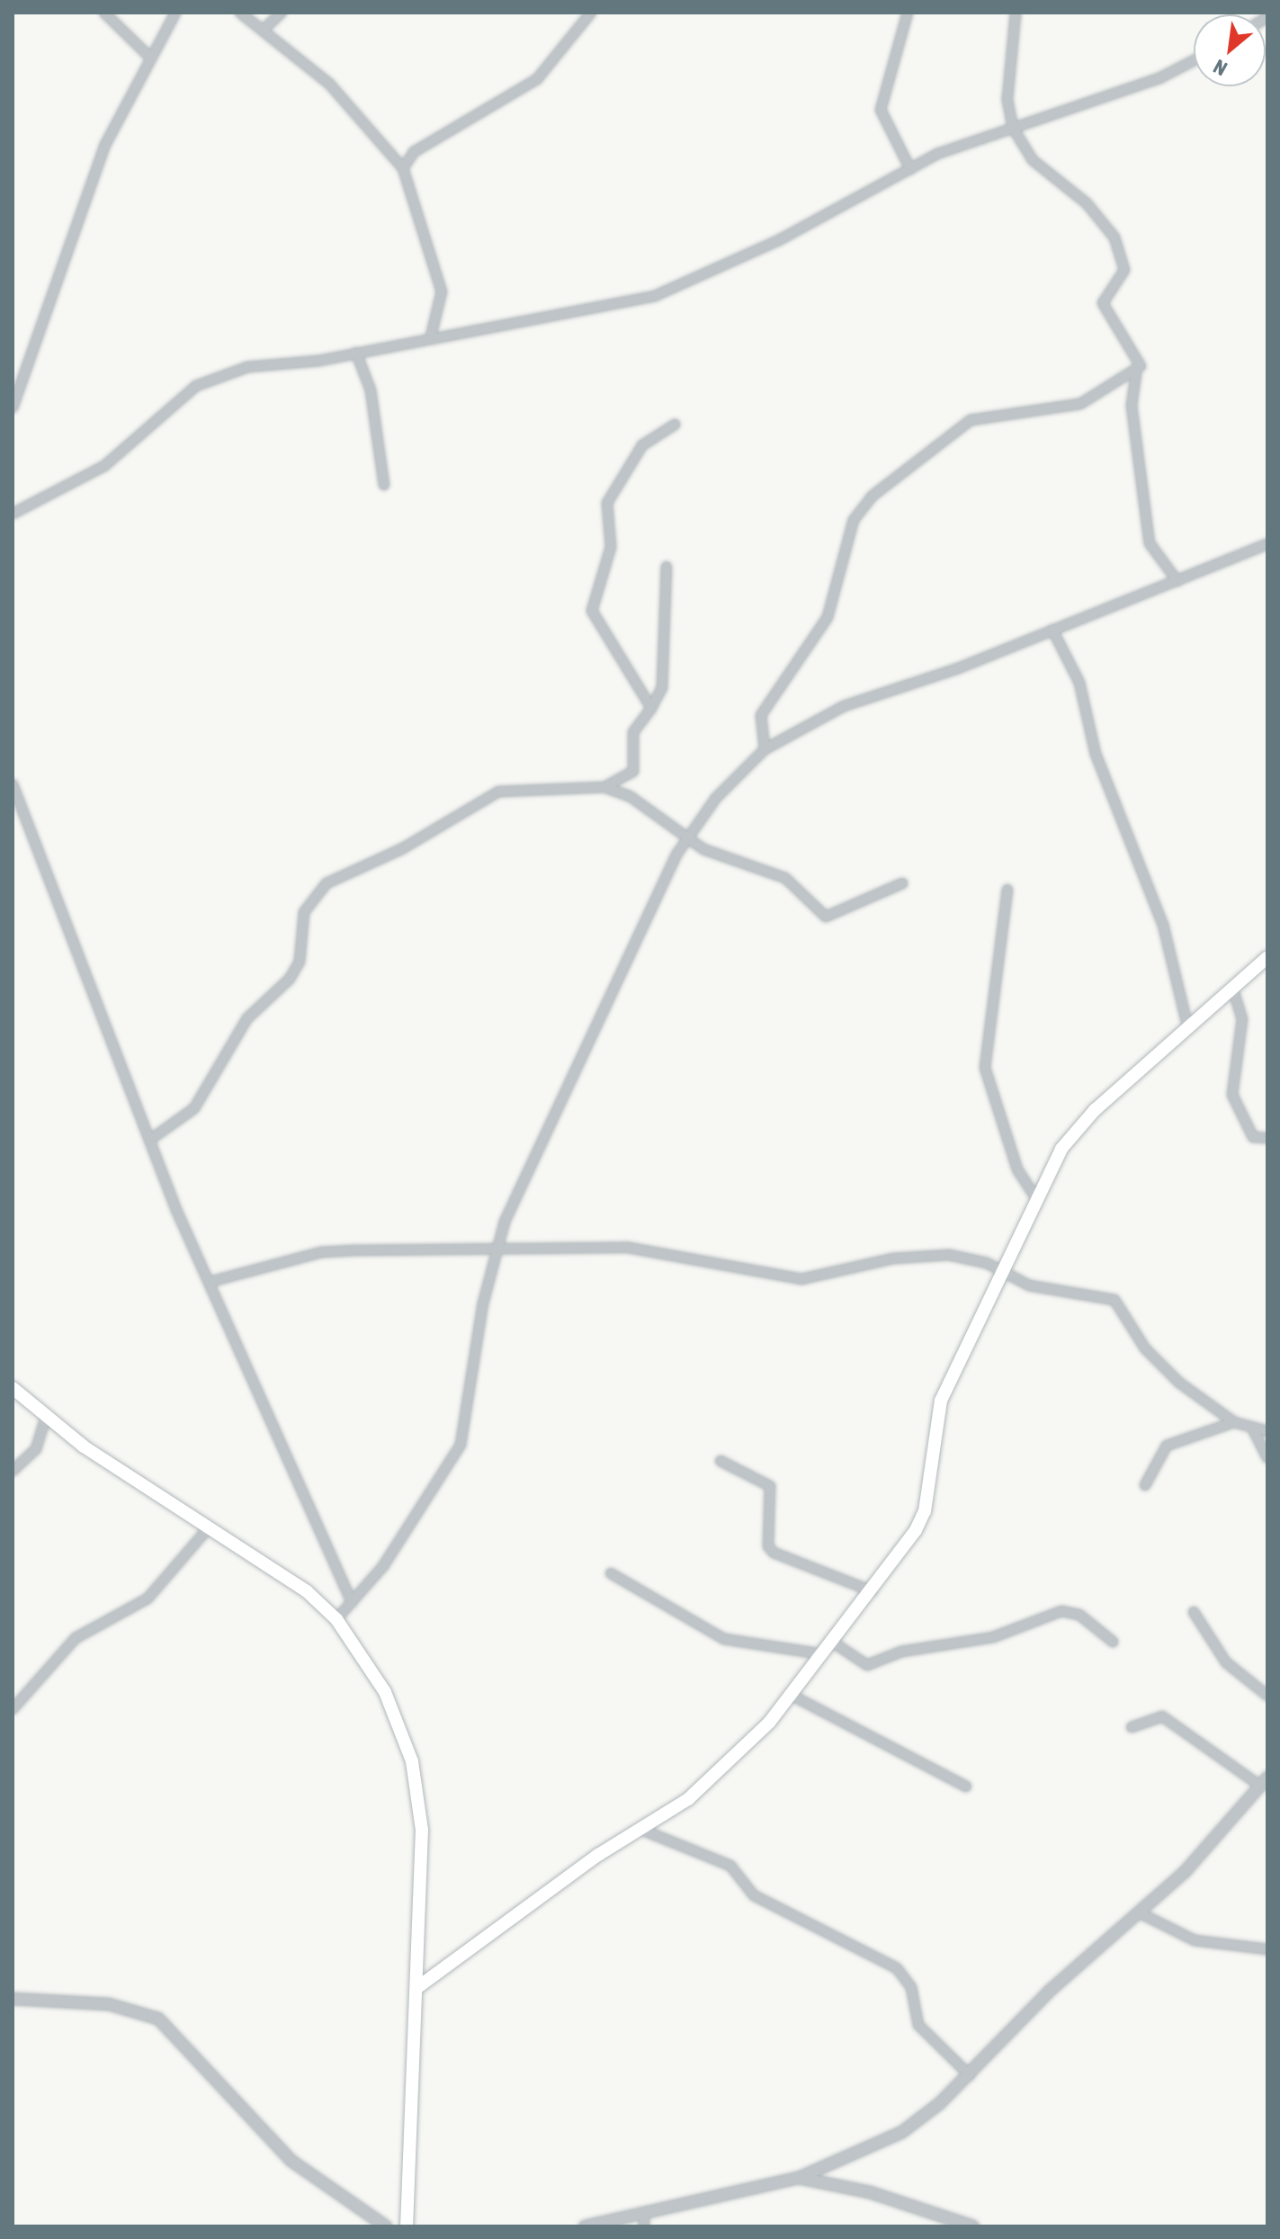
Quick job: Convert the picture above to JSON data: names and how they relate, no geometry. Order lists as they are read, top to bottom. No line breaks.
{"north":"bottom left"}
